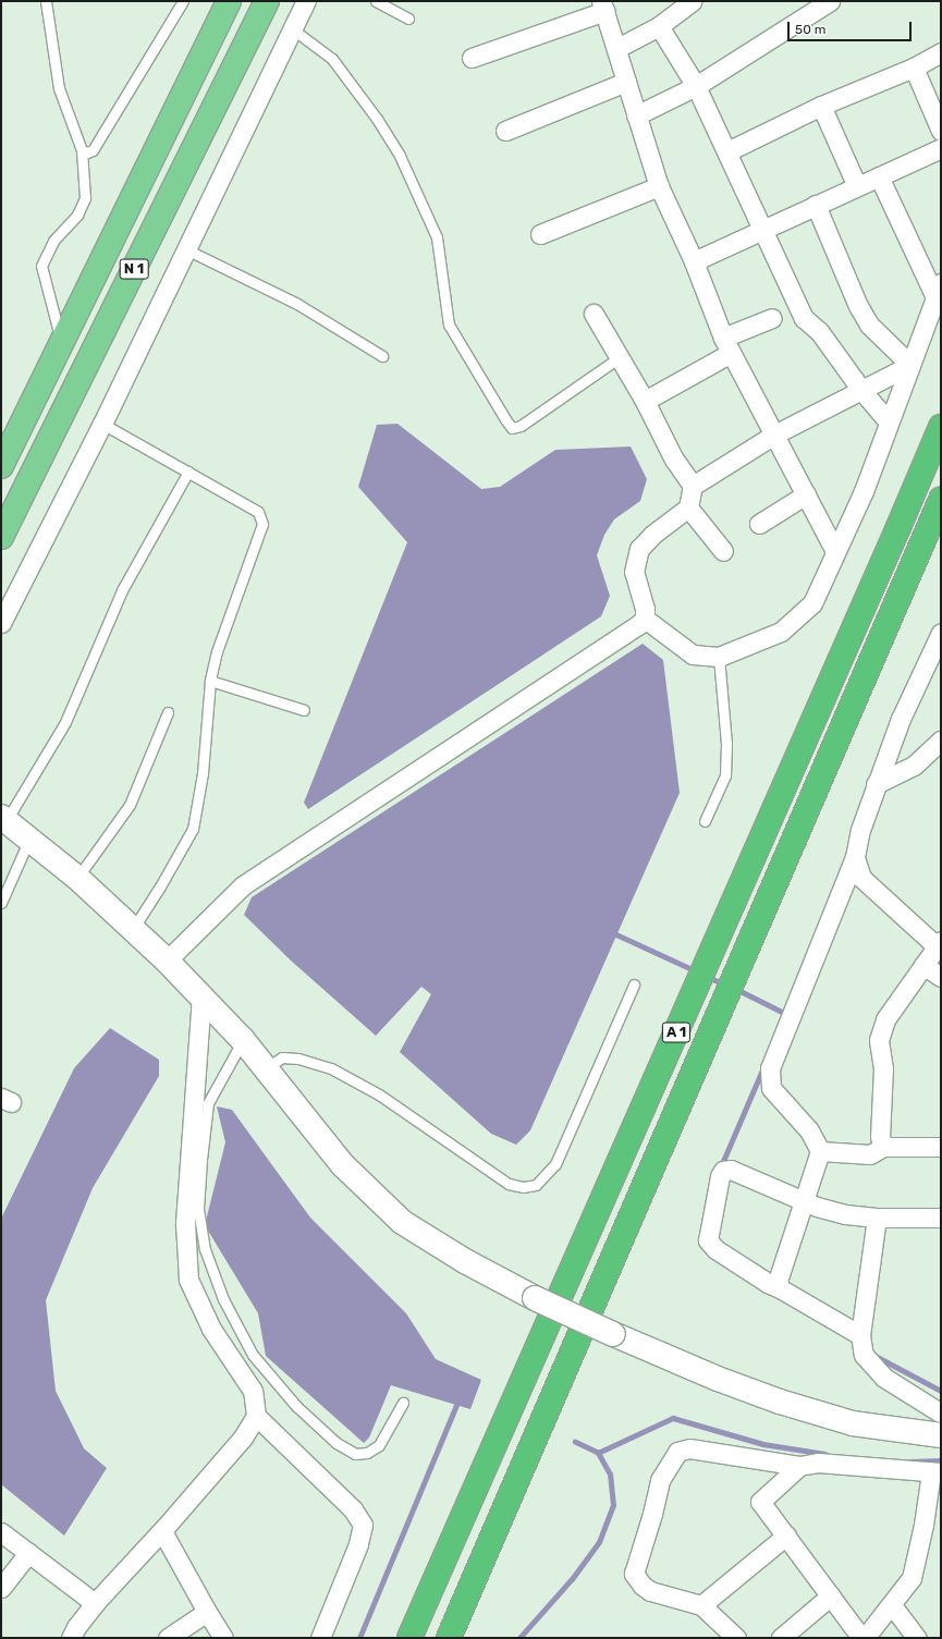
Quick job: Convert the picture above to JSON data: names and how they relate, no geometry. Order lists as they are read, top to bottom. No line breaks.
{"streets":{"highway":["N 1","A 1"]},"scale_bar":"50 m"}
